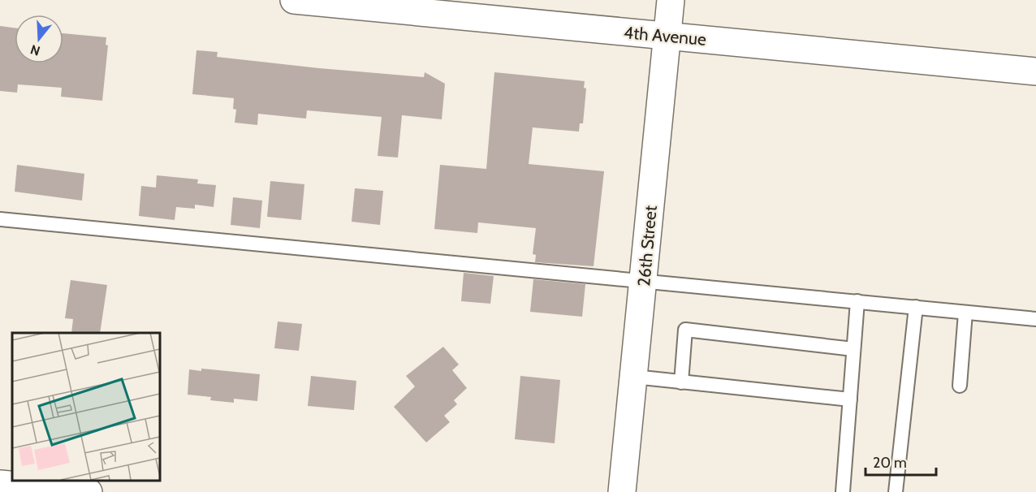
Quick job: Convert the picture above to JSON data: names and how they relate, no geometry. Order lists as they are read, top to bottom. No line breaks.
{"streets":{"street":["4th Avenue","26th Street"]},"crossings":[["4th Avenue","26th Street"]],"scale_bar":"20 m","north":"bottom"}
